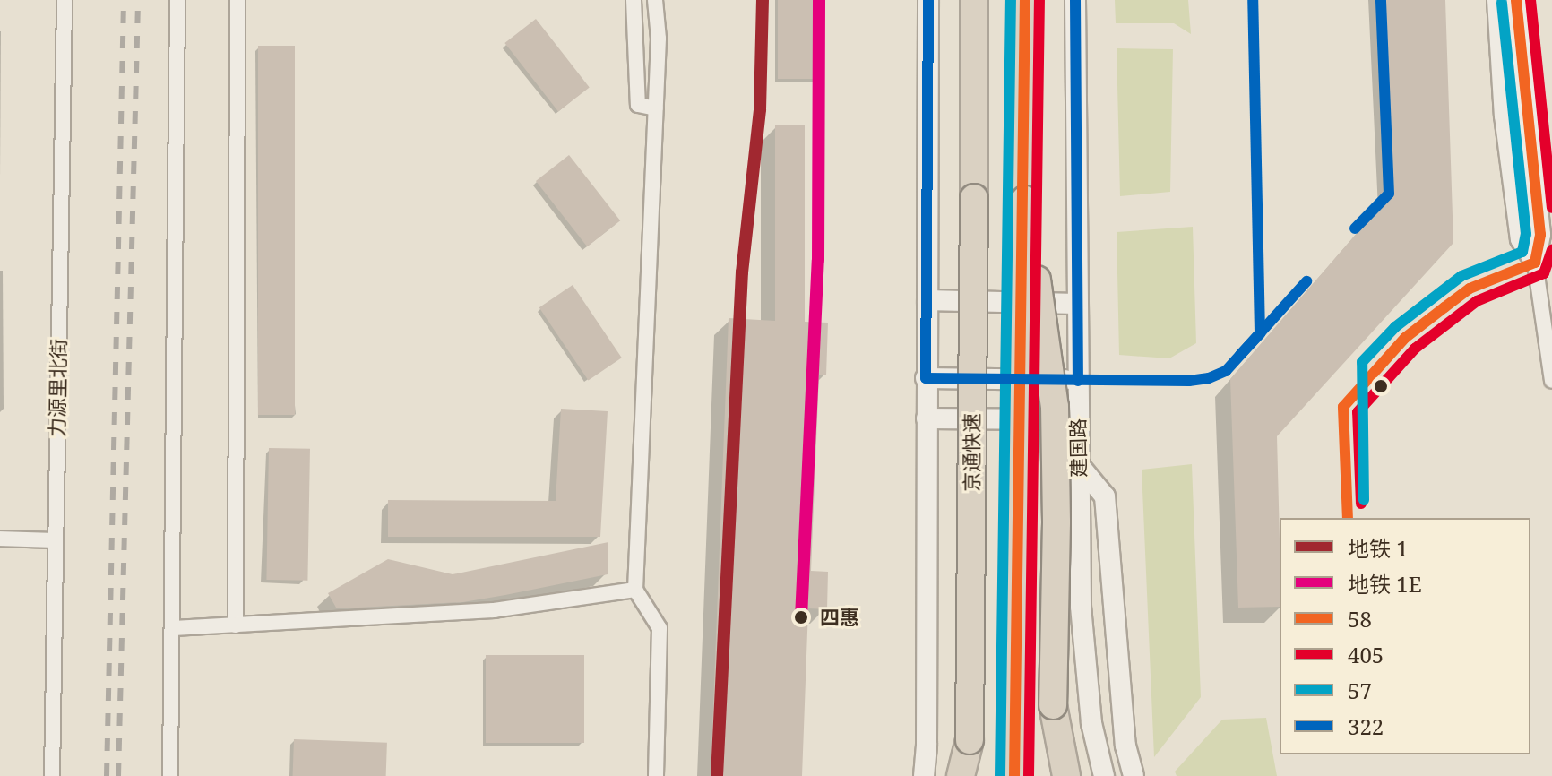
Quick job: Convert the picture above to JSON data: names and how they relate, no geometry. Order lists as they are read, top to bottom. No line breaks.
{"streets":{"highway":["京通快速"],"street":["力源里北街","建国路"]},"places":["四惠"],"lines":["metro line 1","metro line 1E","transit line 58","transit line 405","transit line 57","transit line 322"],"legend":["地铁 1","地铁 1E","58","405","57","322"]}
